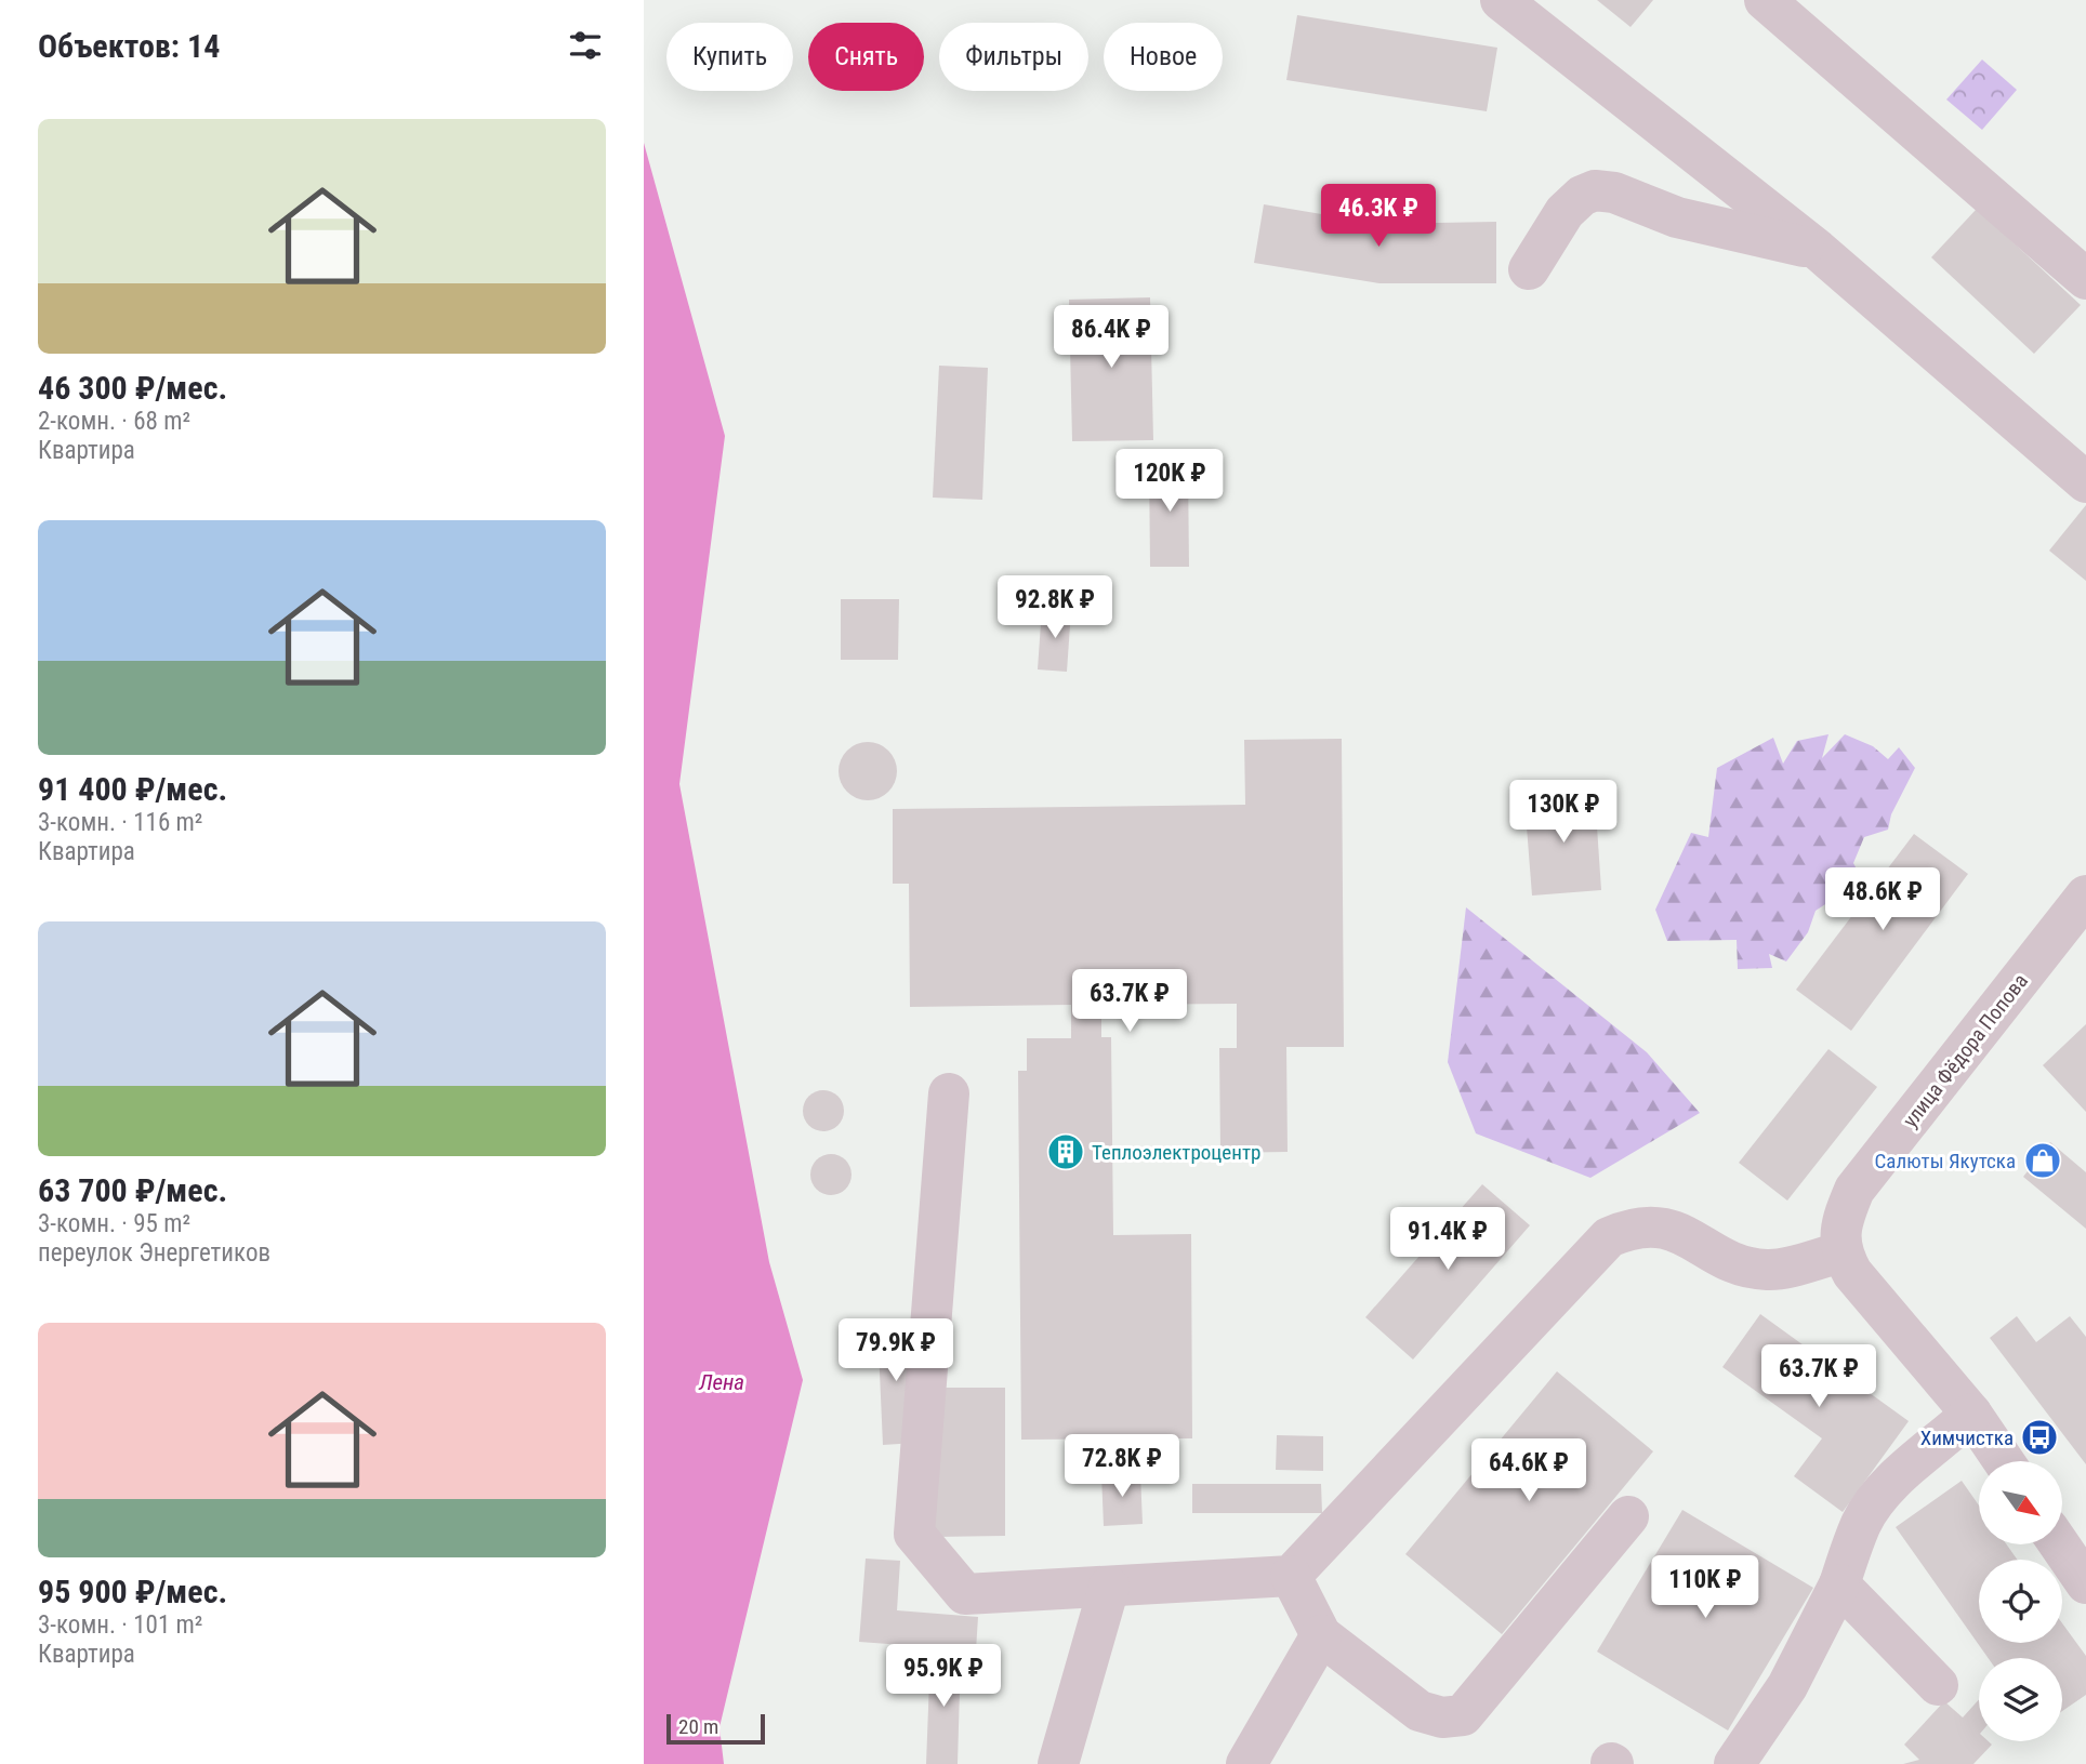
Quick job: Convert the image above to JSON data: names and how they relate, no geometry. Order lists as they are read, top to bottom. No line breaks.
{"streets":{"street":["улица Фёдора Попова"]},"water":["Лена"],"places":{"building":["Теплоэлектроцентр"],"shop":["Салюты Якутска"],"bus stop":["Химчистка"]},"scale_bar":"20 m","north":"bottom right","page":{"heading":"Объектов: 14","chip":["Купить","Снять","Фильтры","Новое"],"list":[{"name":"46 300 ₽/мес.","note":"2-комн. · 68 m² · Квартира"},{"name":"91 400 ₽/мес.","note":"3-комн. · 116 m² · Квартира"},{"name":"63 700 ₽/мес.","note":"3-комн. · 95 m² · переулок Энергетиков"},{"name":"95 900 ₽/мес.","note":"3-комн. · 101 m² · Квартира"}],"price":["46.3K ₽","86.4K ₽","120K ₽","92.8K ₽","130K ₽","48.6K ₽","63.7K ₽","91.4K ₽","79.9K ₽","63.7K ₽","72.8K ₽","64.6K ₽","110K ₽","95.9K ₽"],"scale":"20 m"}}
